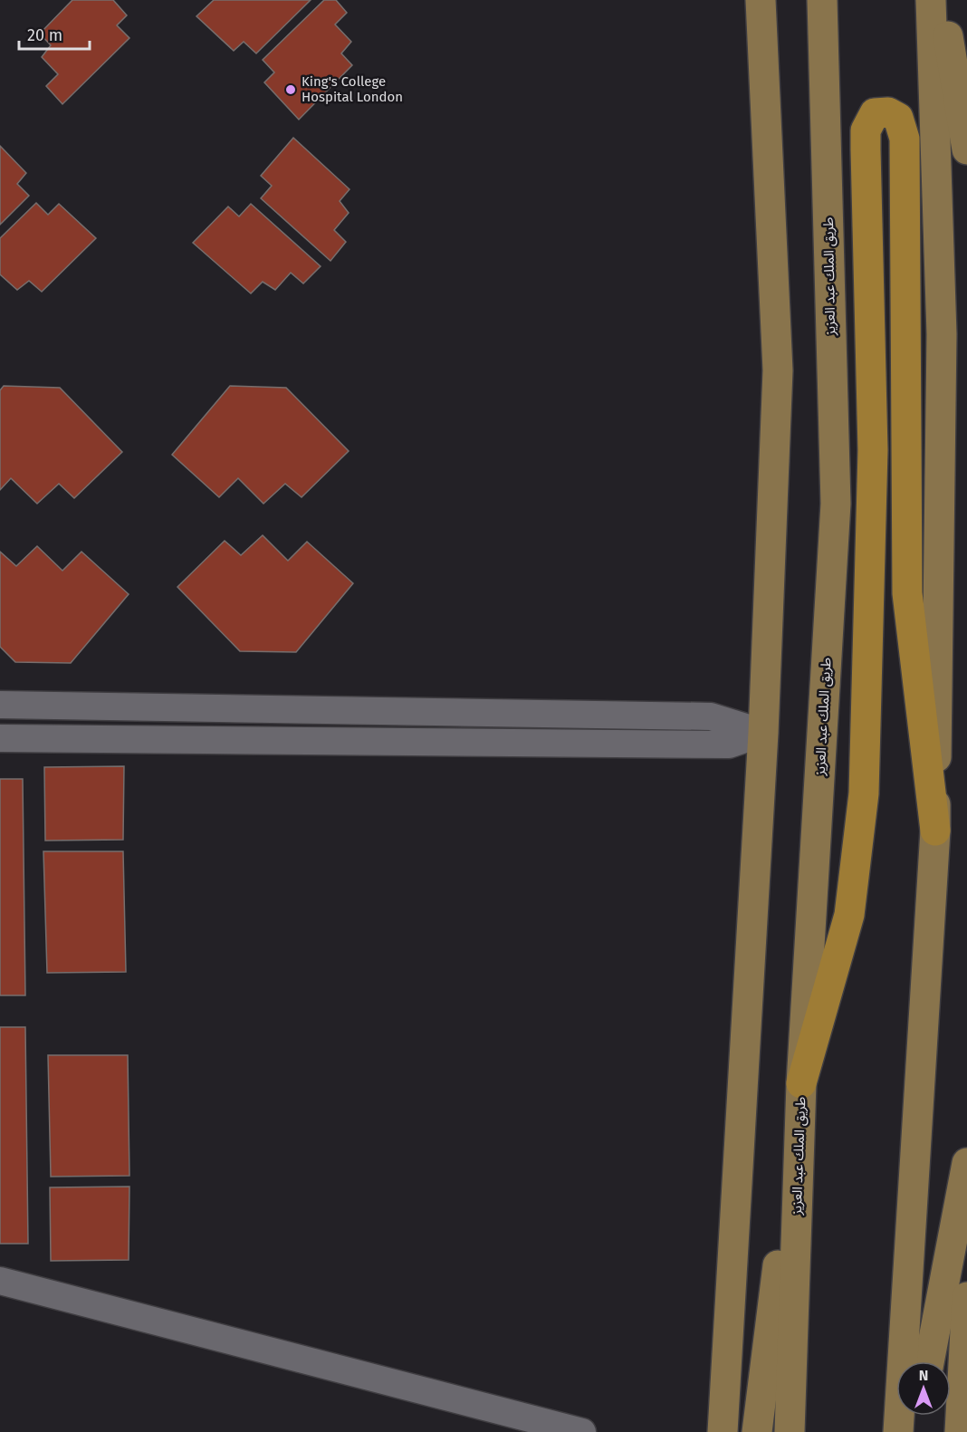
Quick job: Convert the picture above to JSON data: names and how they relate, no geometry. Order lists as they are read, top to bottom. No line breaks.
{"streets":{"main road":["طريق الملك عبد العزيز"]},"places":["King's College Hospital London"],"scale_bar":"20 m","north":"top"}
